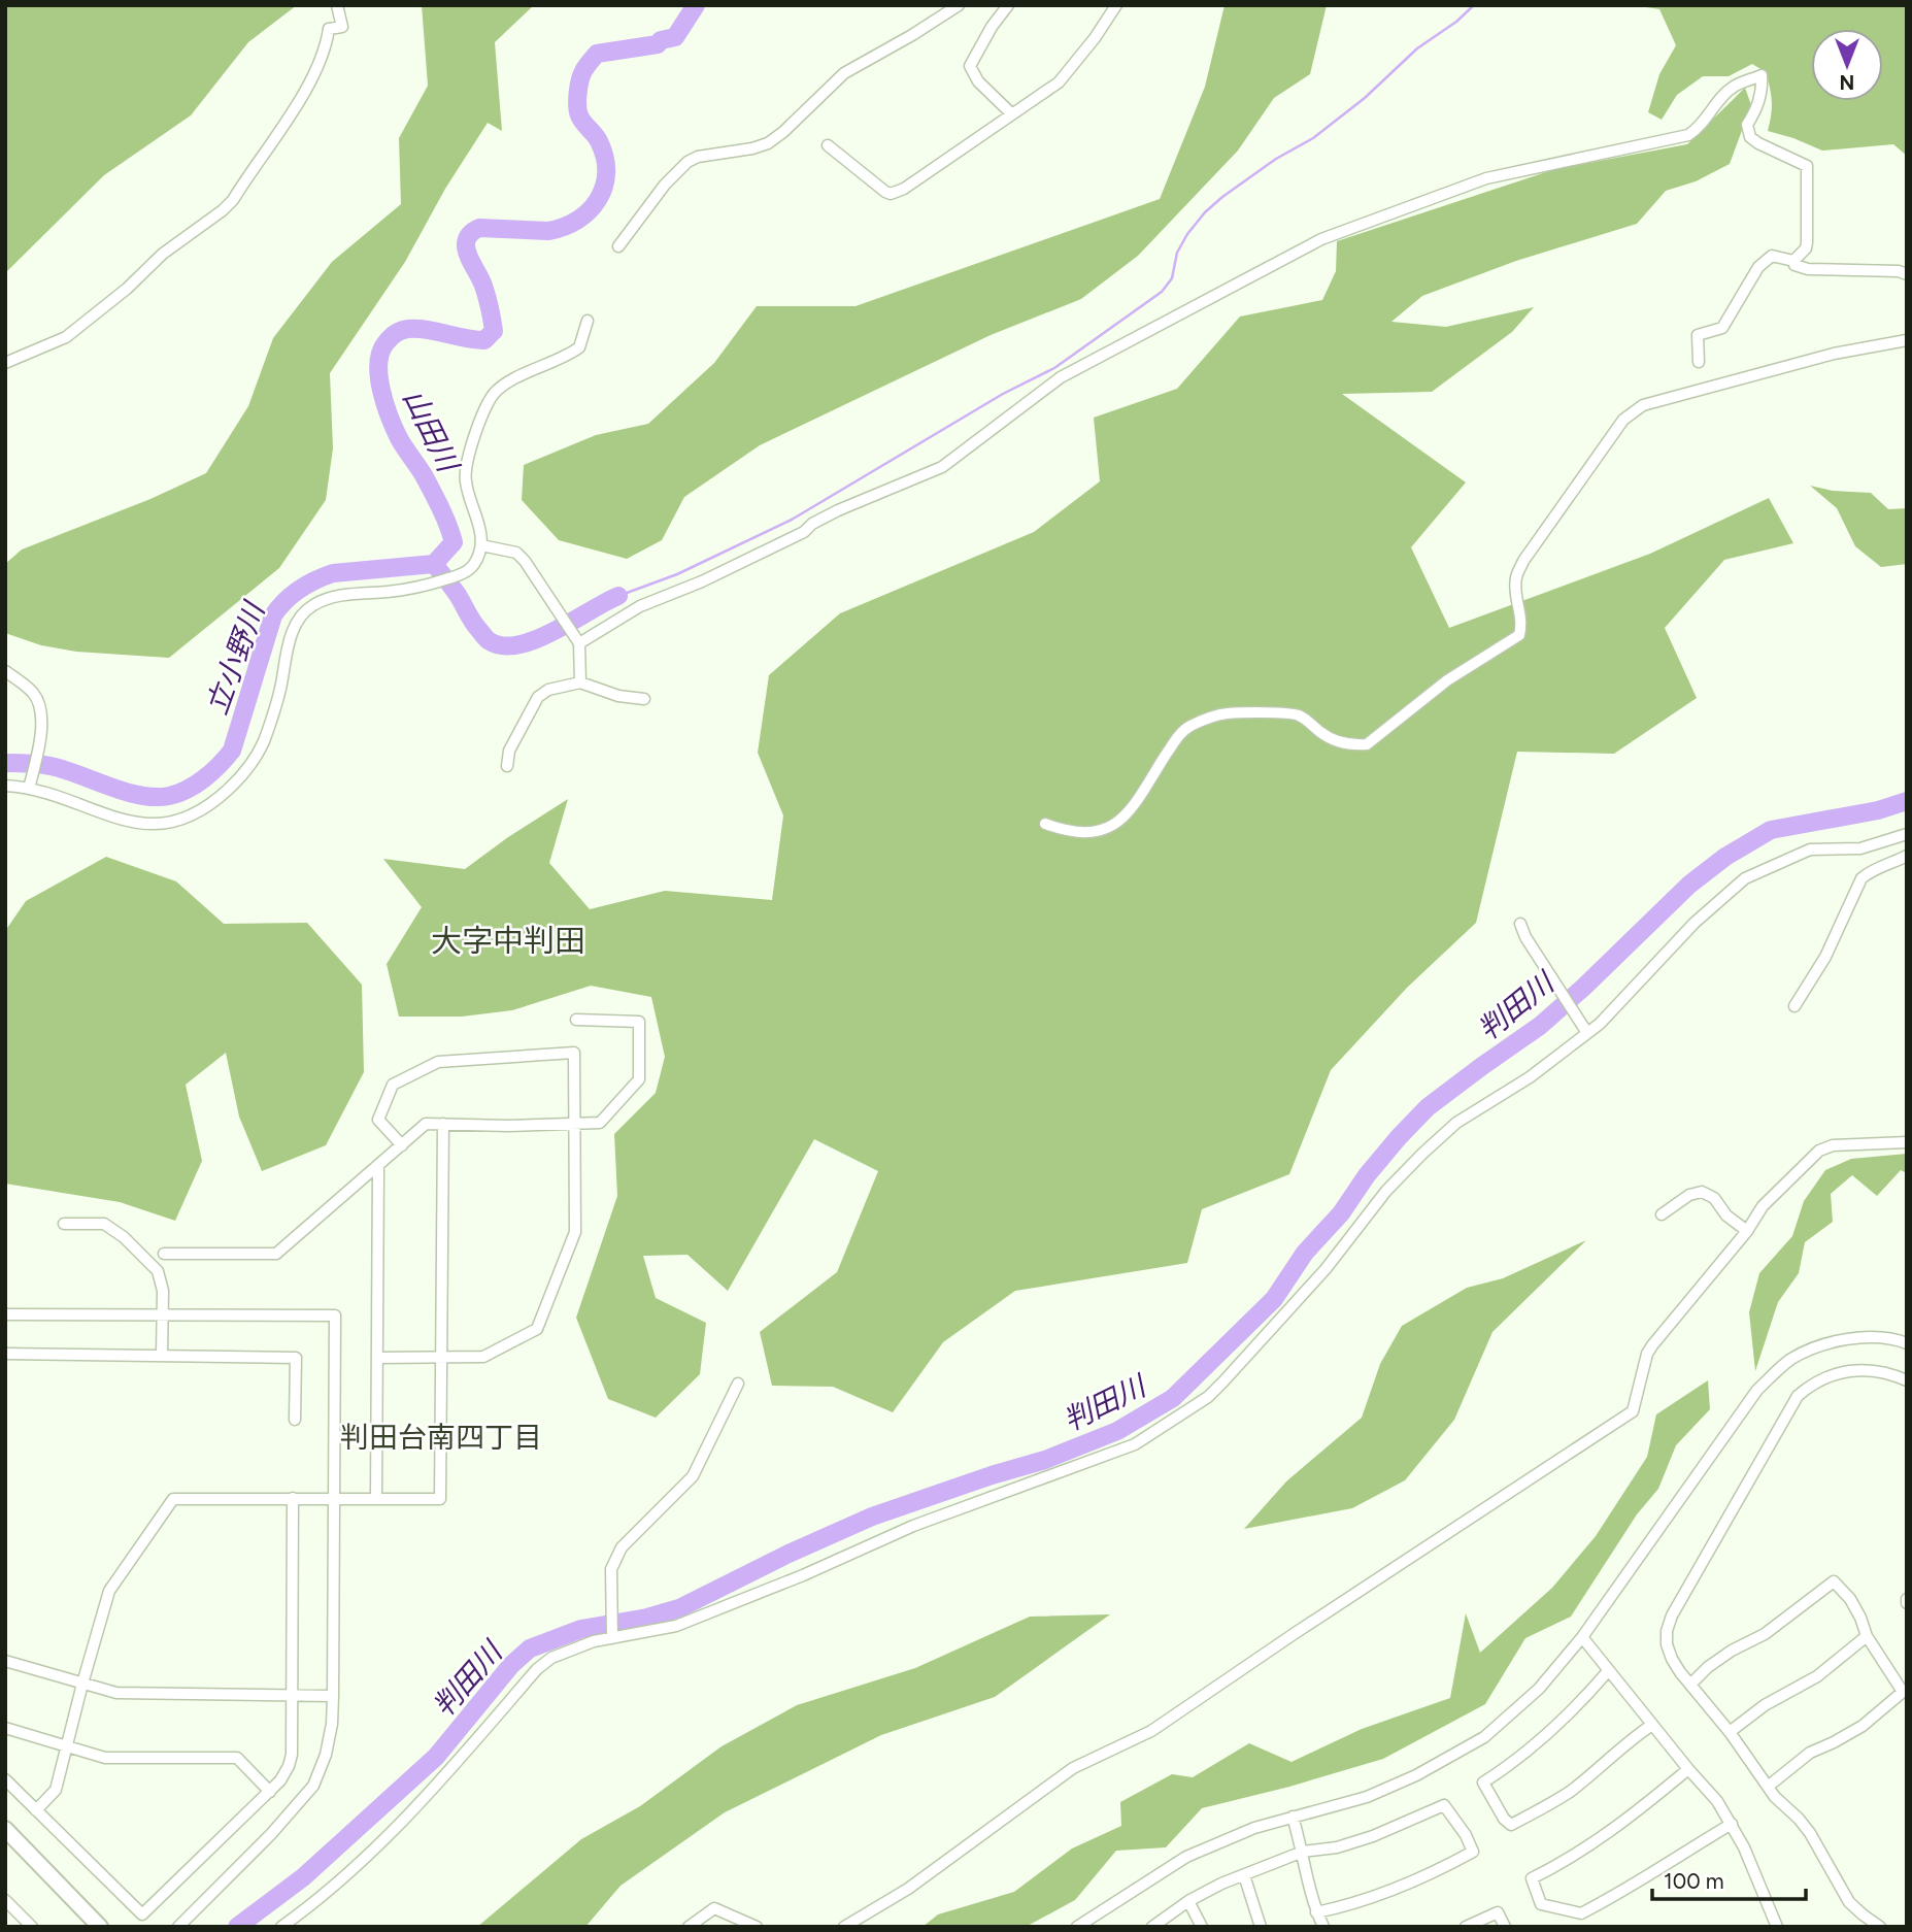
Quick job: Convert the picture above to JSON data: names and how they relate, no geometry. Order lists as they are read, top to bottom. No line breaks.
{"districts":["大字中判田","判田台南四丁目"],"water":["山田川","立小野川","判田川"],"scale_bar":"100 m","north":"bottom"}
